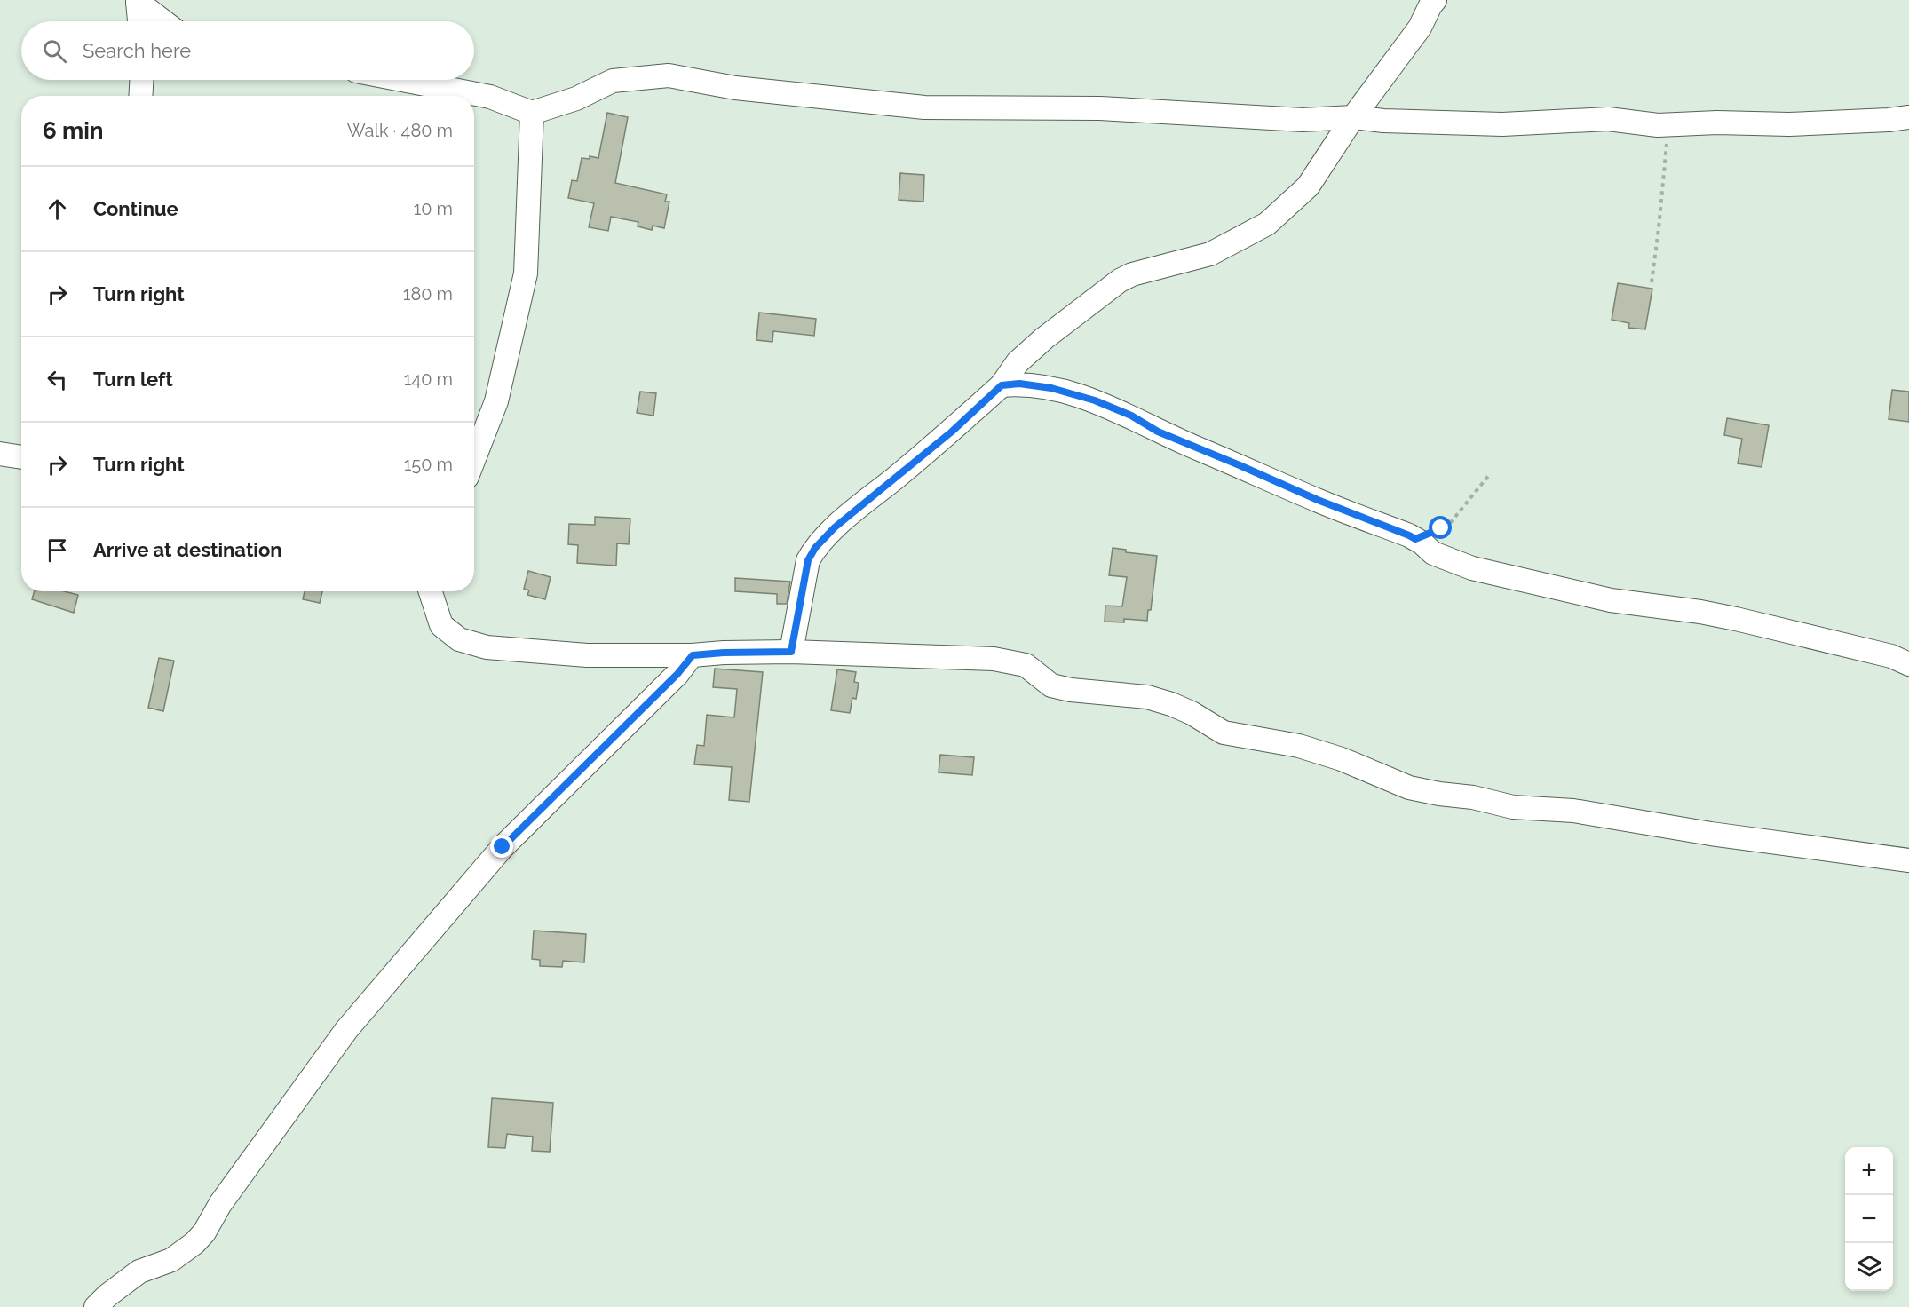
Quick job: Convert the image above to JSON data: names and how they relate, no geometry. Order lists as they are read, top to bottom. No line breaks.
{"page":{"search":"Search here","heading":["6 min","Walk · 480 m"],"list":[["Continue","10 m"],["Turn right","180 m"],["Turn left","140 m"],["Turn right","150 m"],"Arrive at destination"],"map_buttons":["+","−"]}}
